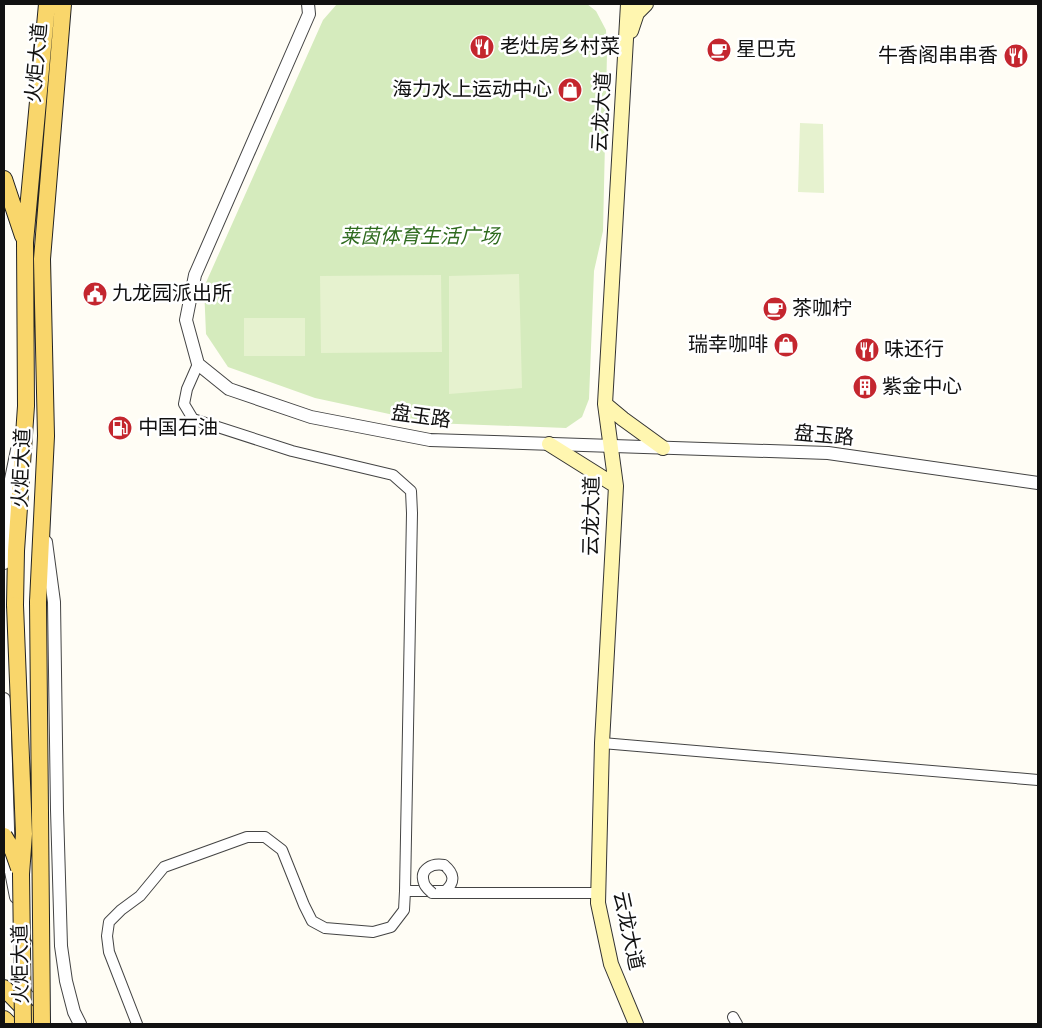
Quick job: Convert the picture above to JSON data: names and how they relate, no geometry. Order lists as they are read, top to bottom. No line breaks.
{"streets":{"main road":["火炬大道","云龙大道"],"street":["盘玉路"]},"crossings":[["云龙大道","盘玉路"]],"parks":["莱茵体育生活广场"],"places":{"restaurant":["老灶房乡村菜","牛香阁串串香","味还行"],"cafe":["星巴克","茶咖柠"],"shop":["海力水上运动中心","瑞幸咖啡"],"public building":["九龙园派出所"],"building":["紫金中心"],"fuel station":["中国石油"]}}
